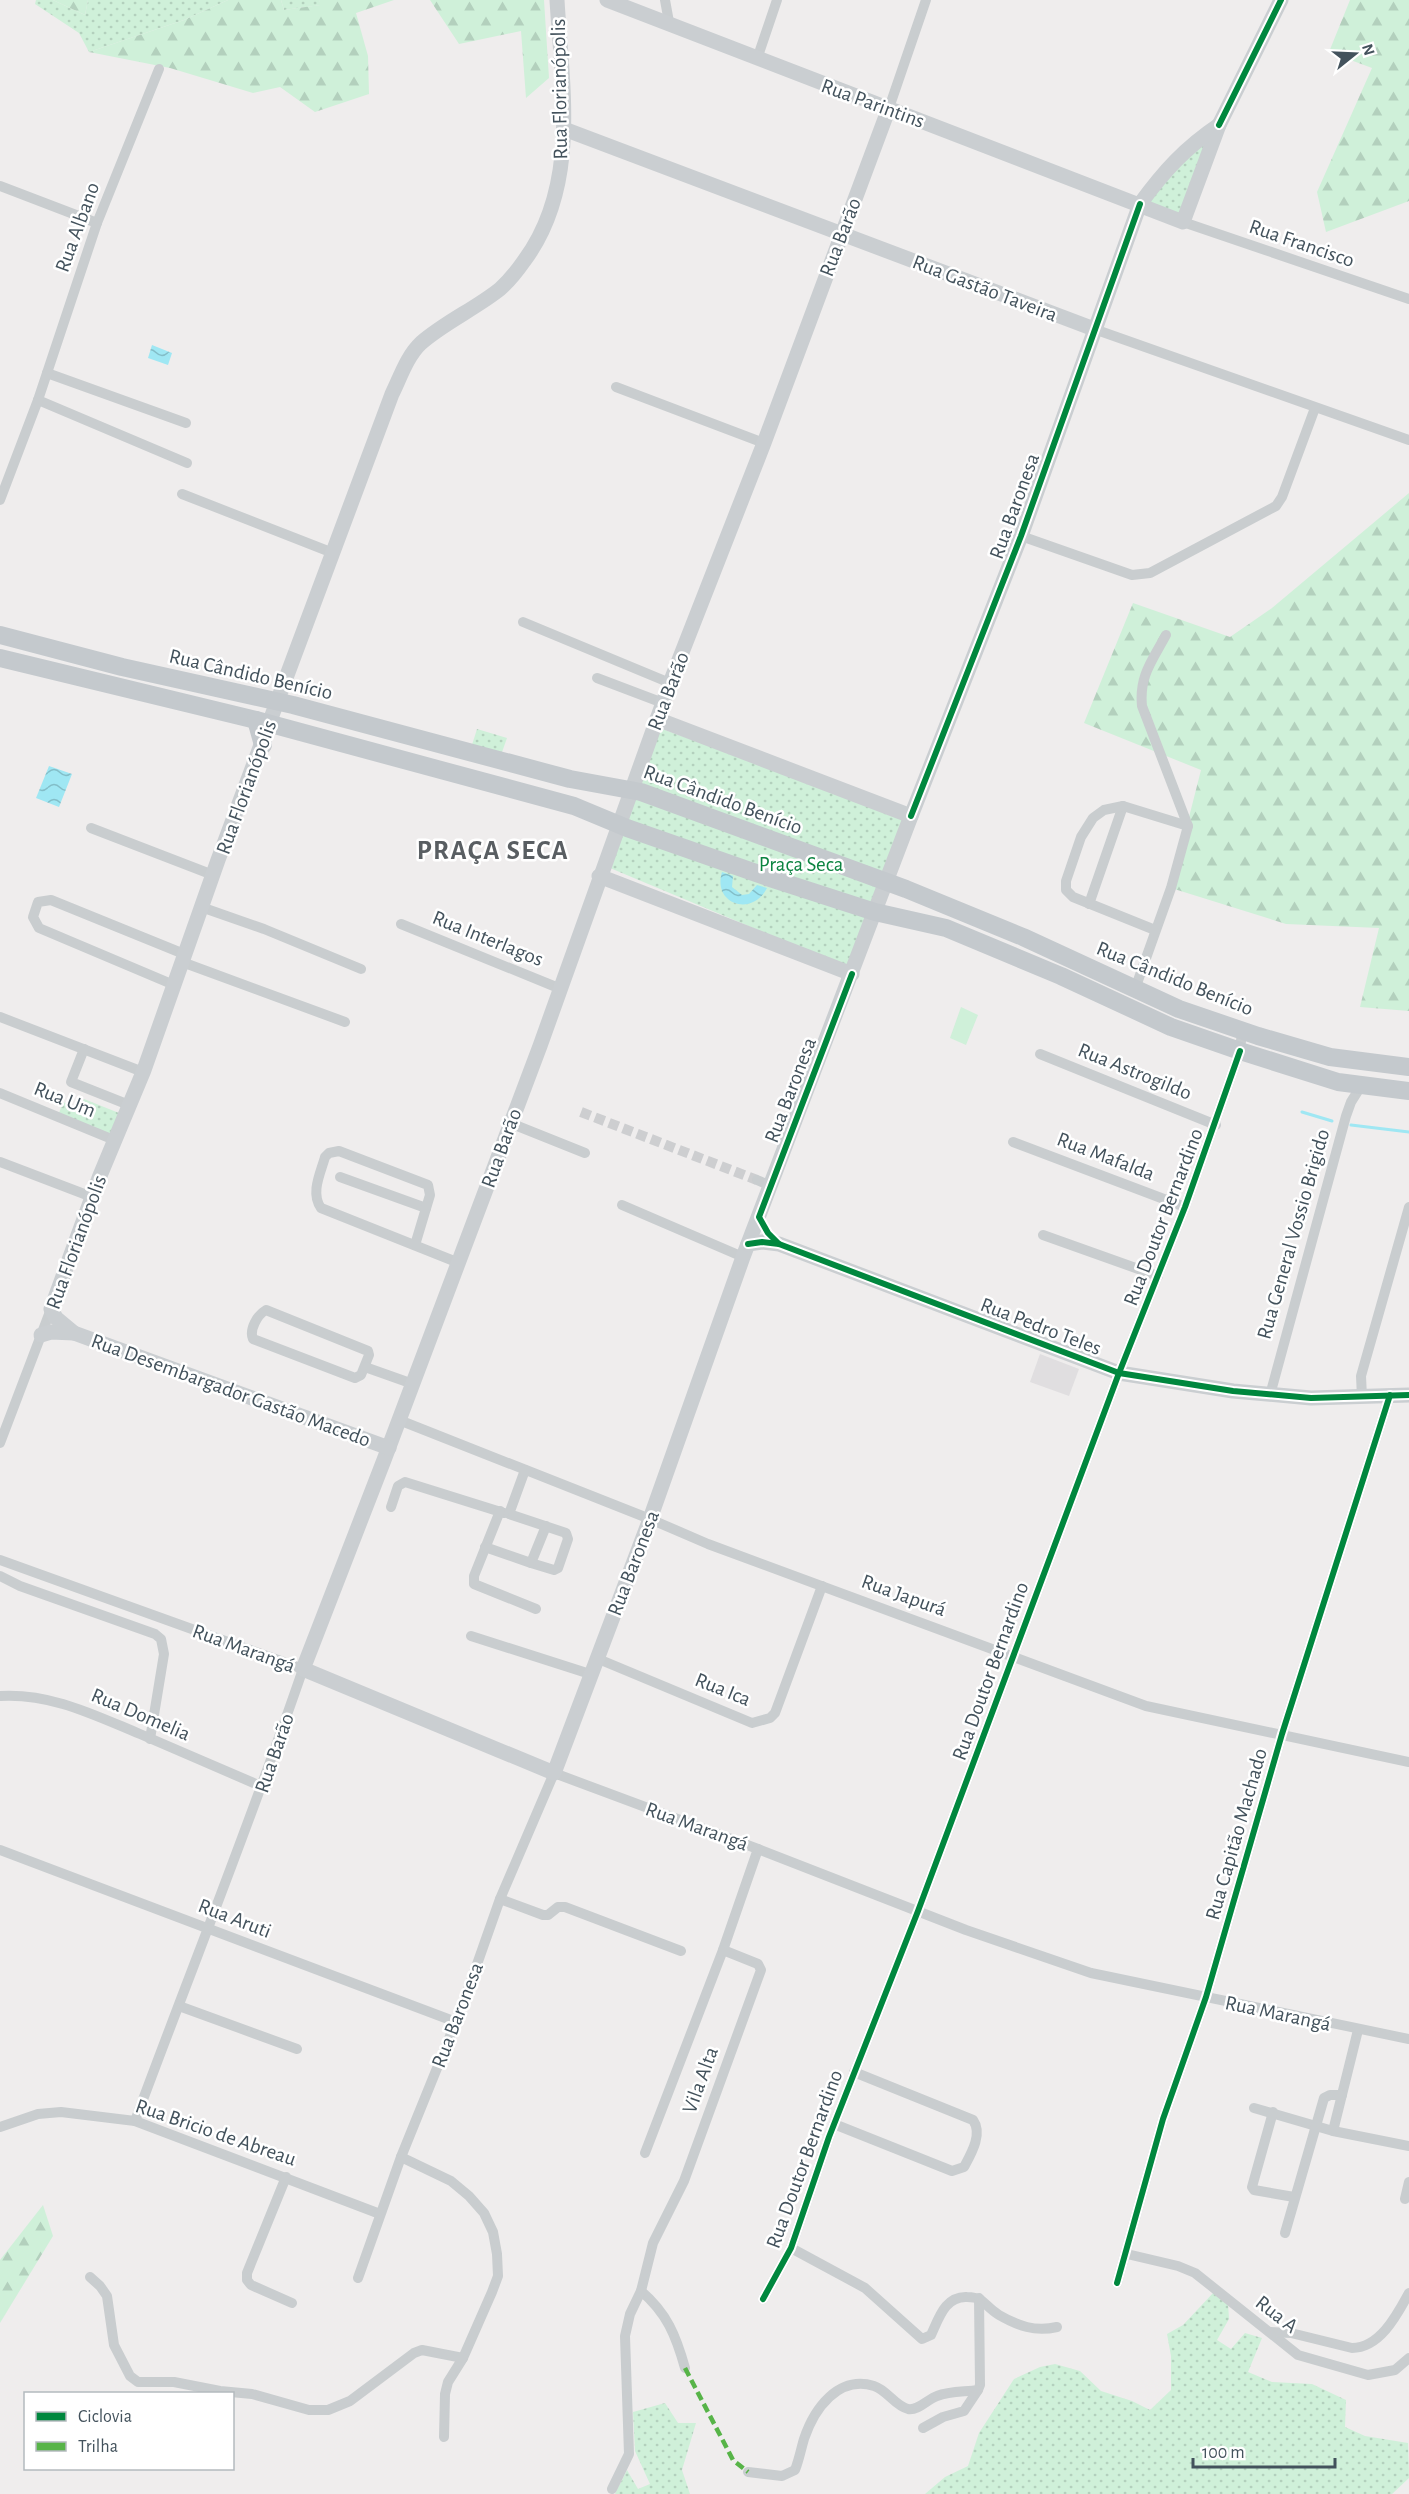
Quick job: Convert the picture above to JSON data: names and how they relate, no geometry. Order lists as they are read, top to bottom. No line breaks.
{"streets":{"main road":["Rua Cândido Benício"],"street":["Rua Florianópolis","Rua Parintins","Rua Albano","Rua Barão","Rua Francisco","Rua Gastão Taveira","Rua Baronesa","Rua Interlagos","Rua Astrogildo","Rua Um","Rua Mafalda","Rua Doutor Bernardino","Rua General Vossio Brigido","Rua Pedro Teles","Rua Desembargador Gastão Macedo","Rua Japurá","Rua Marangá","Rua Ica","Rua Domelia","Rua Capitão Machado","Rua Aruti","Vila Alta","Rua Bricio de Abreau","Rua A"]},"crossings":[["Rua Florianópolis","Rua Gastão Taveira"],["Rua Florianópolis","Rua Cândido Benício"],["Rua Florianópolis","Rua Um"],["Rua Florianópolis","Rua Desembargador Gastão Macedo"],["Rua Parintins","Rua Barão"],["Rua Parintins","Rua Francisco"],["Rua Parintins","Rua Baronesa"],["Rua Barão","Rua Gastão Taveira"],["Rua Barão","Rua Cândido Benício"],["Rua Barão","Rua Interlagos"],["Rua Barão","Rua Desembargador Gastão Macedo"],["Rua Barão","Rua Japurá"],["Rua Barão","Rua Marangá"],["Rua Barão","Rua Domelia"],["Rua Barão","Rua Aruti"],["Rua Barão","Rua Bricio de Abreau"],["Rua Gastão Taveira","Rua Baronesa"],["Rua Baronesa","Rua Cândido Benício"],["Rua Baronesa","Rua Pedro Teles"],["Rua Baronesa","Rua Japurá"],["Rua Baronesa","Rua Marangá"],["Rua Baronesa","Rua Ica"],["Rua Baronesa","Rua Aruti"],["Rua Baronesa","Rua Bricio de Abreau"],["Rua Cândido Benício","Rua Doutor Bernardino"],["Rua Cândido Benício","Rua General Vossio Brigido"],["Rua Astrogildo","Rua Doutor Bernardino"],["Rua Mafalda","Rua Doutor Bernardino"],["Rua Doutor Bernardino","Rua Pedro Teles"],["Rua Doutor Bernardino","Rua Japurá"],["Rua Doutor Bernardino","Rua Marangá"],["Rua General Vossio Brigido","Rua Pedro Teles"],["Rua Pedro Teles","Rua Capitão Machado"],["Rua Japurá","Rua Ica"],["Rua Japurá","Rua Capitão Machado"],["Rua Marangá","Rua Capitão Machado"],["Rua Marangá","Vila Alta"],["Rua Capitão Machado","Rua A"]],"districts":["PRAÇA SECA"],"parks":["Praça Seca"],"legend":["Ciclovia","Trilha"],"scale_bar":"100 m","north":"right"}
